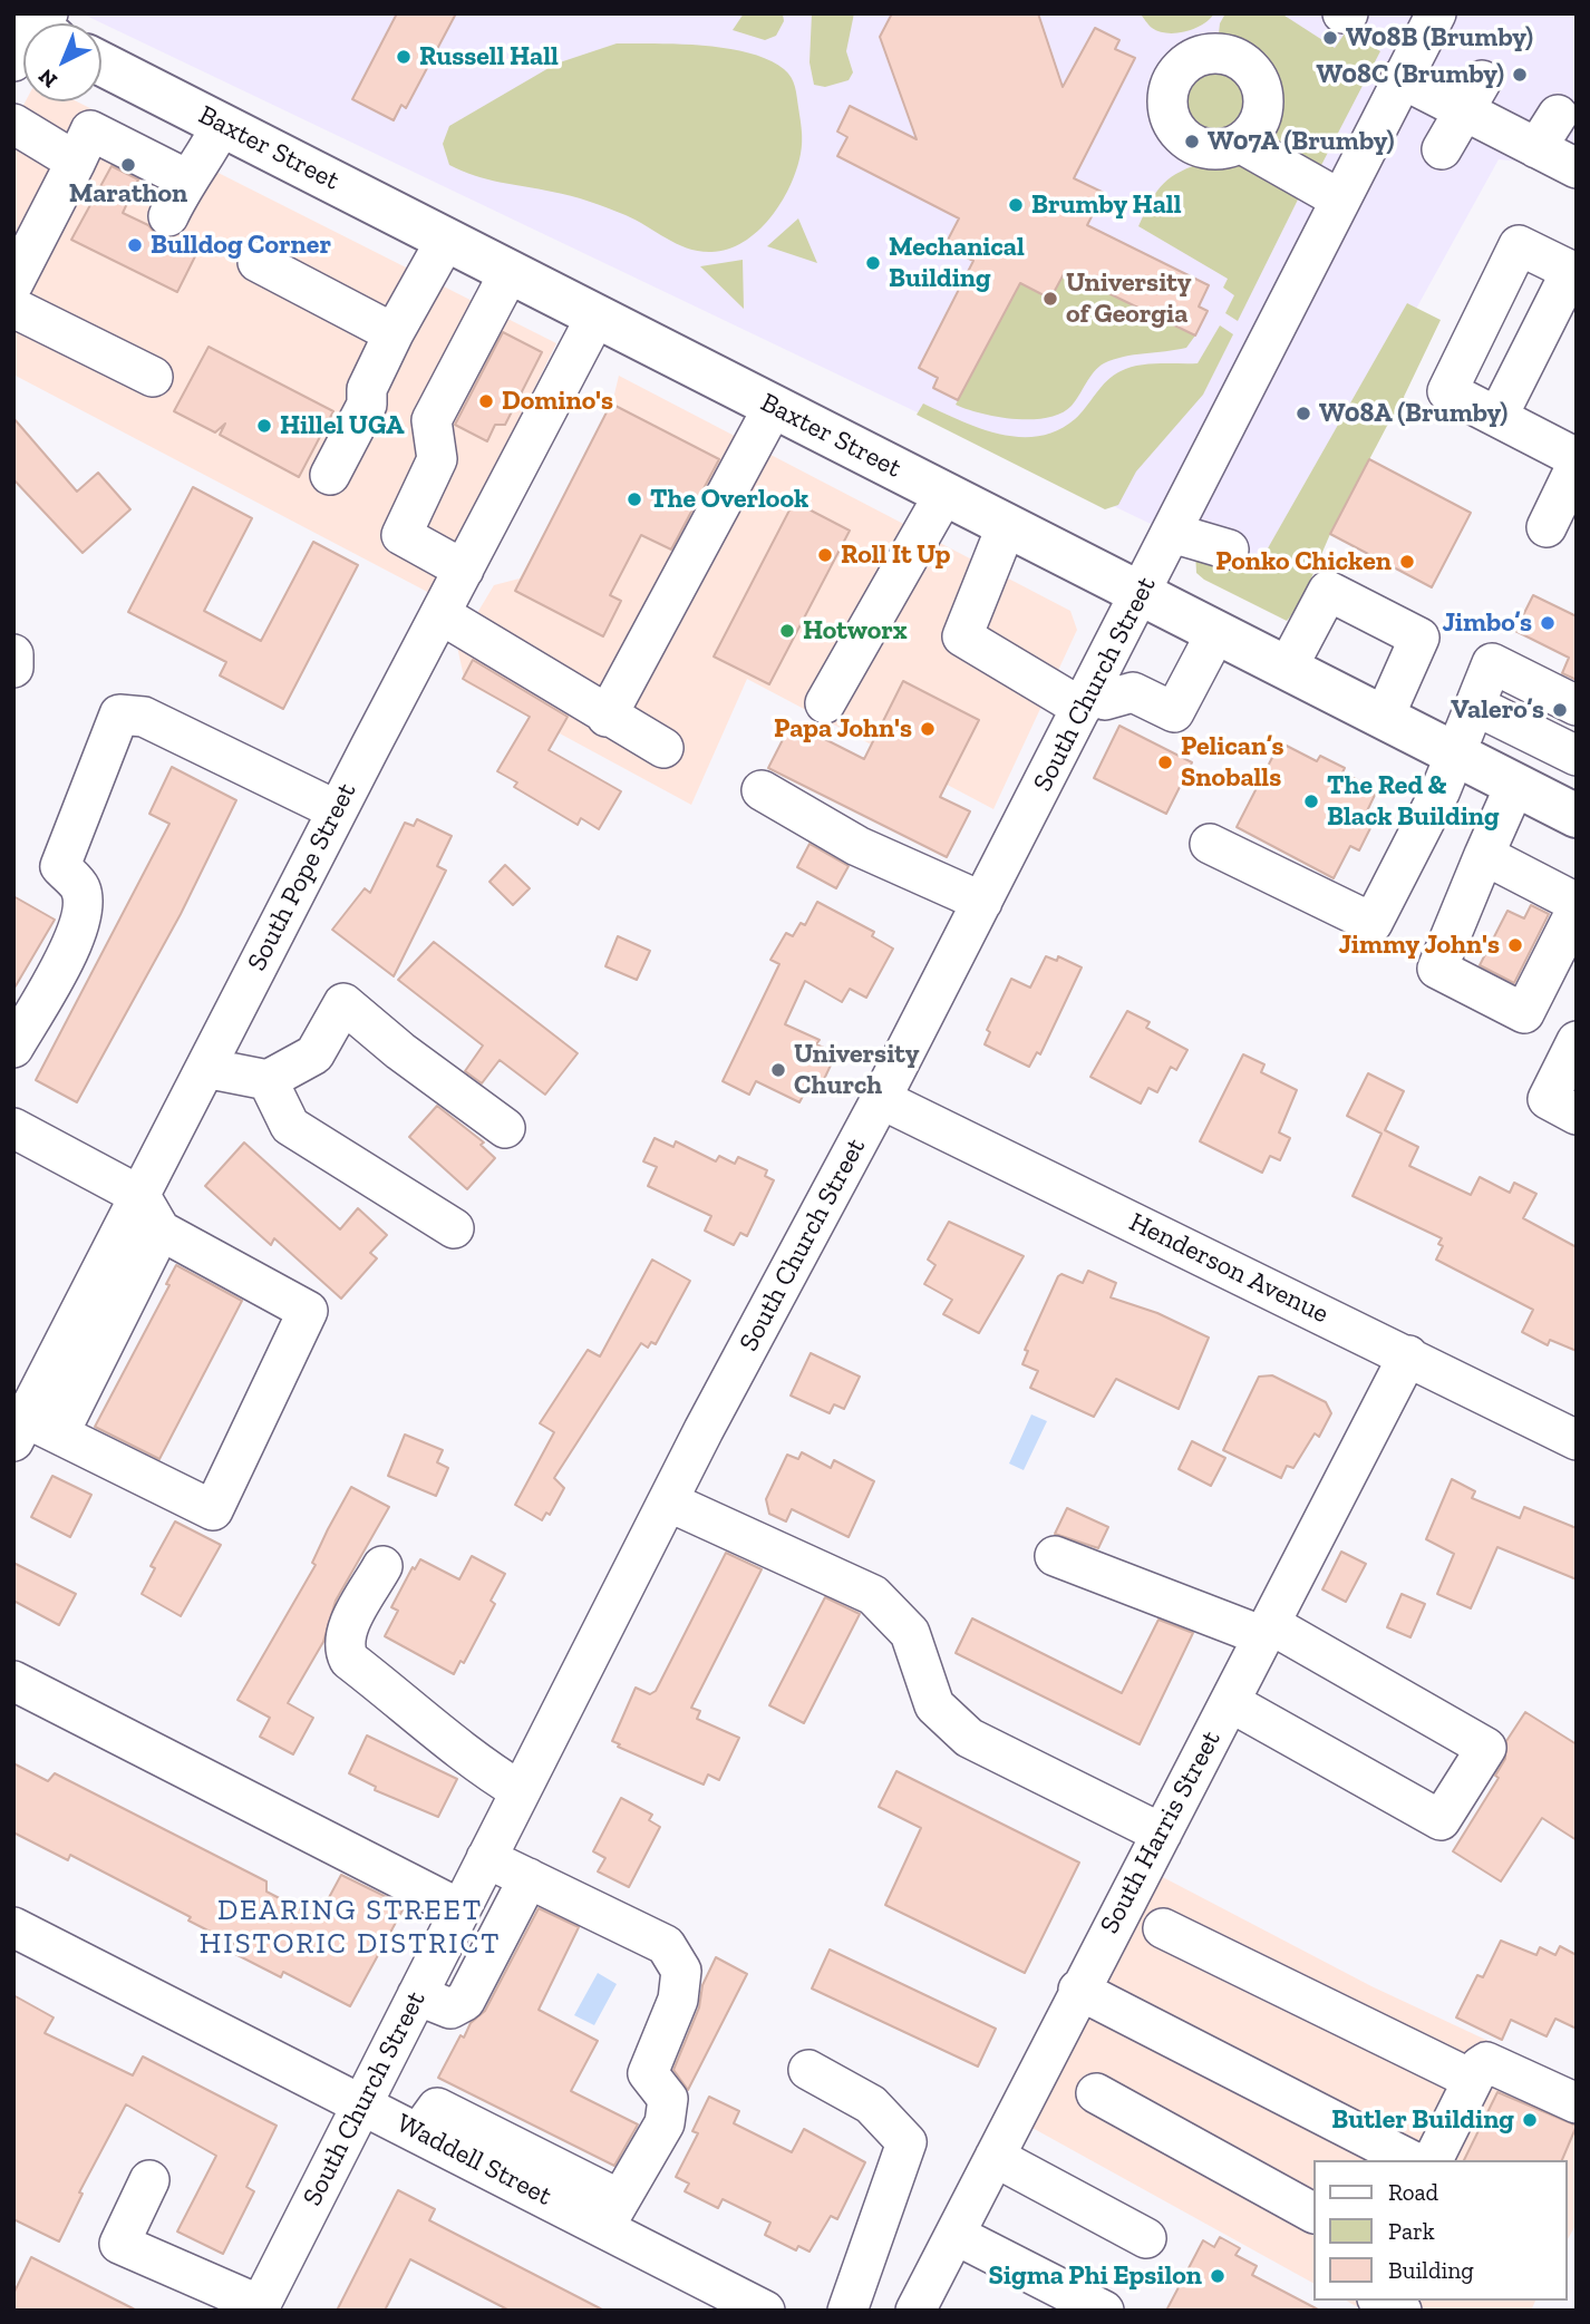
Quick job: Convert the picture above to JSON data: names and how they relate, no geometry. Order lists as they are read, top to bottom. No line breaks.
{"streets":{"main road":["Baxter Street"],"street":["South Church Street","South Pope Street","Henderson Avenue","South Harris Street","Waddell Street"]},"crossings":[["Baxter Street","South Church Street"],["Baxter Street","South Pope Street"],["South Church Street","Henderson Avenue"],["South Church Street","Waddell Street"],["Henderson Avenue","South Harris Street"]],"districts":["DEARING STREET HISTORIC DISTRICT"],"places":["W08B (Brumby)","Russell Hall","W08C (Brumby)","W07A (Brumby)","Marathon","Brumby Hall","Bulldog Corner","Mechanical Building","University of Georgia","Domino's","W08A (Brumby)","Hillel UGA","The Overlook","Roll It Up","Ponko Chicken","Jimbo’s","Hotworx","Valero’s","Papa John's","Pelican’s Snoballs","The Red & Black Building","Jimmy John's","University Church","Butler Building","Sigma Phi Epsilon"],"legend":["Road","Park","Building"],"north":"bottom left"}
